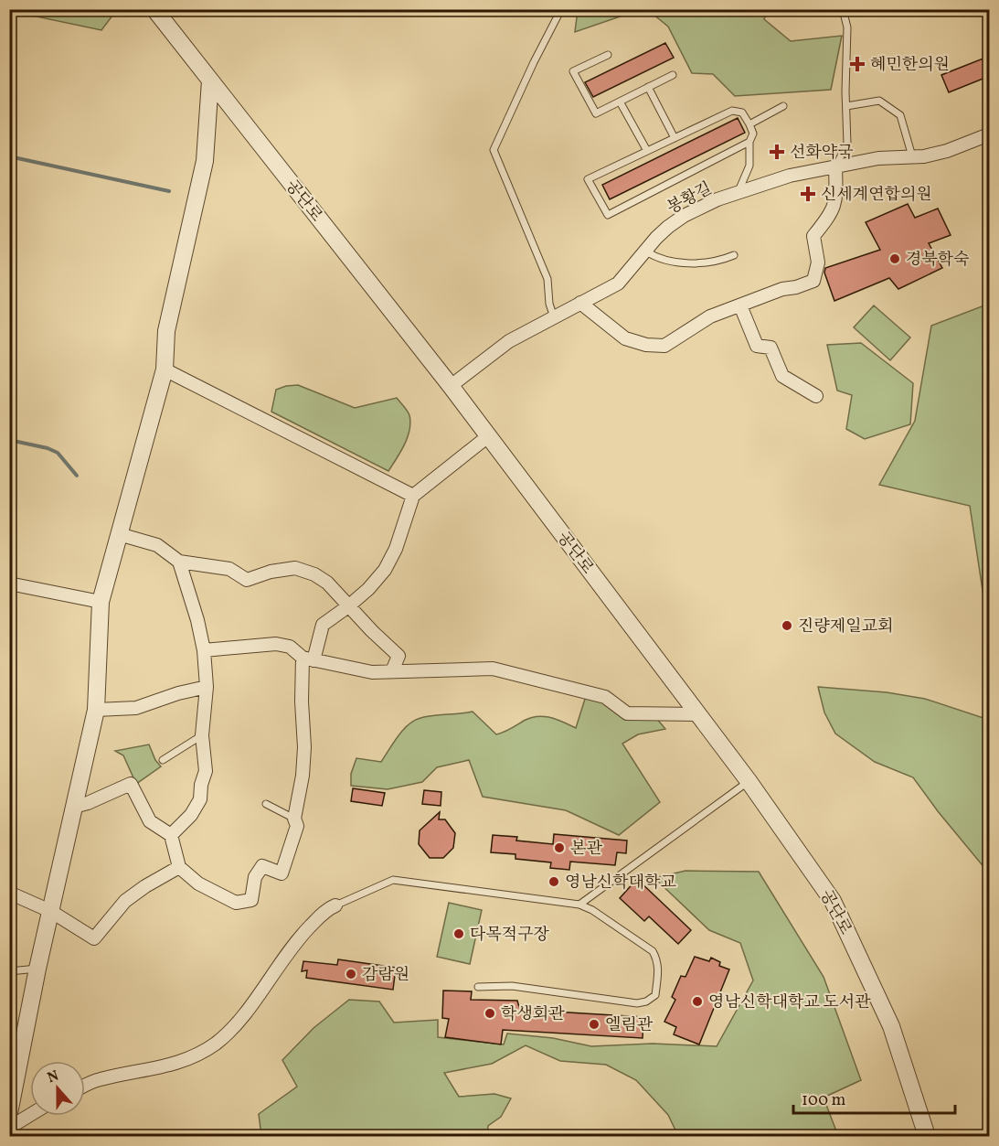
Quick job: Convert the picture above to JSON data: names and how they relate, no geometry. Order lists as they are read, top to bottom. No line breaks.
{"streets":{"street":["봉황길","공단로"]},"crossings":[["봉황길","공단로"]],"places":{"health":["혜민한의원","선화약국","신세계연합의원"],"other":["경북학숙","진량제일교회","본관","영남신학대학교","다목적구장","감람원","영남신학대학교 도서관","학생회관","엘림관"]},"scale_bar":"100 m","north":"top"}
